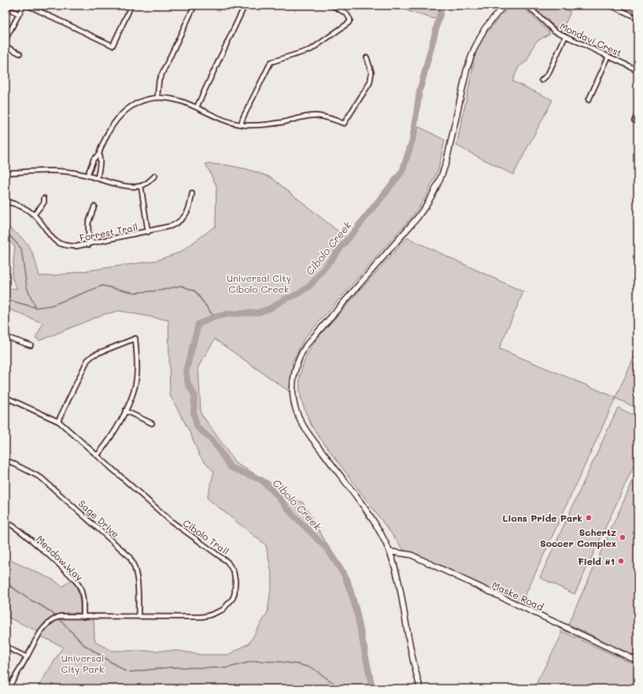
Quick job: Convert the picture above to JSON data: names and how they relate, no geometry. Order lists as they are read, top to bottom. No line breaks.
{"streets":{"main road":["Maske Road"],"street":["Mondavi Crest","Forrest Trail","Sage Drive","Cibolo Trail","Meadow Way"]},"crossings":[["Sage Drive","Cibolo Trail"],["Cibolo Trail","Meadow Way"]],"water":["Cibolo Creek"],"parks":["Universal City Cibolo Creek","Universal City Park"],"places":["Lions Pride Park","Schertz Soccer Complex","Field #1"]}
